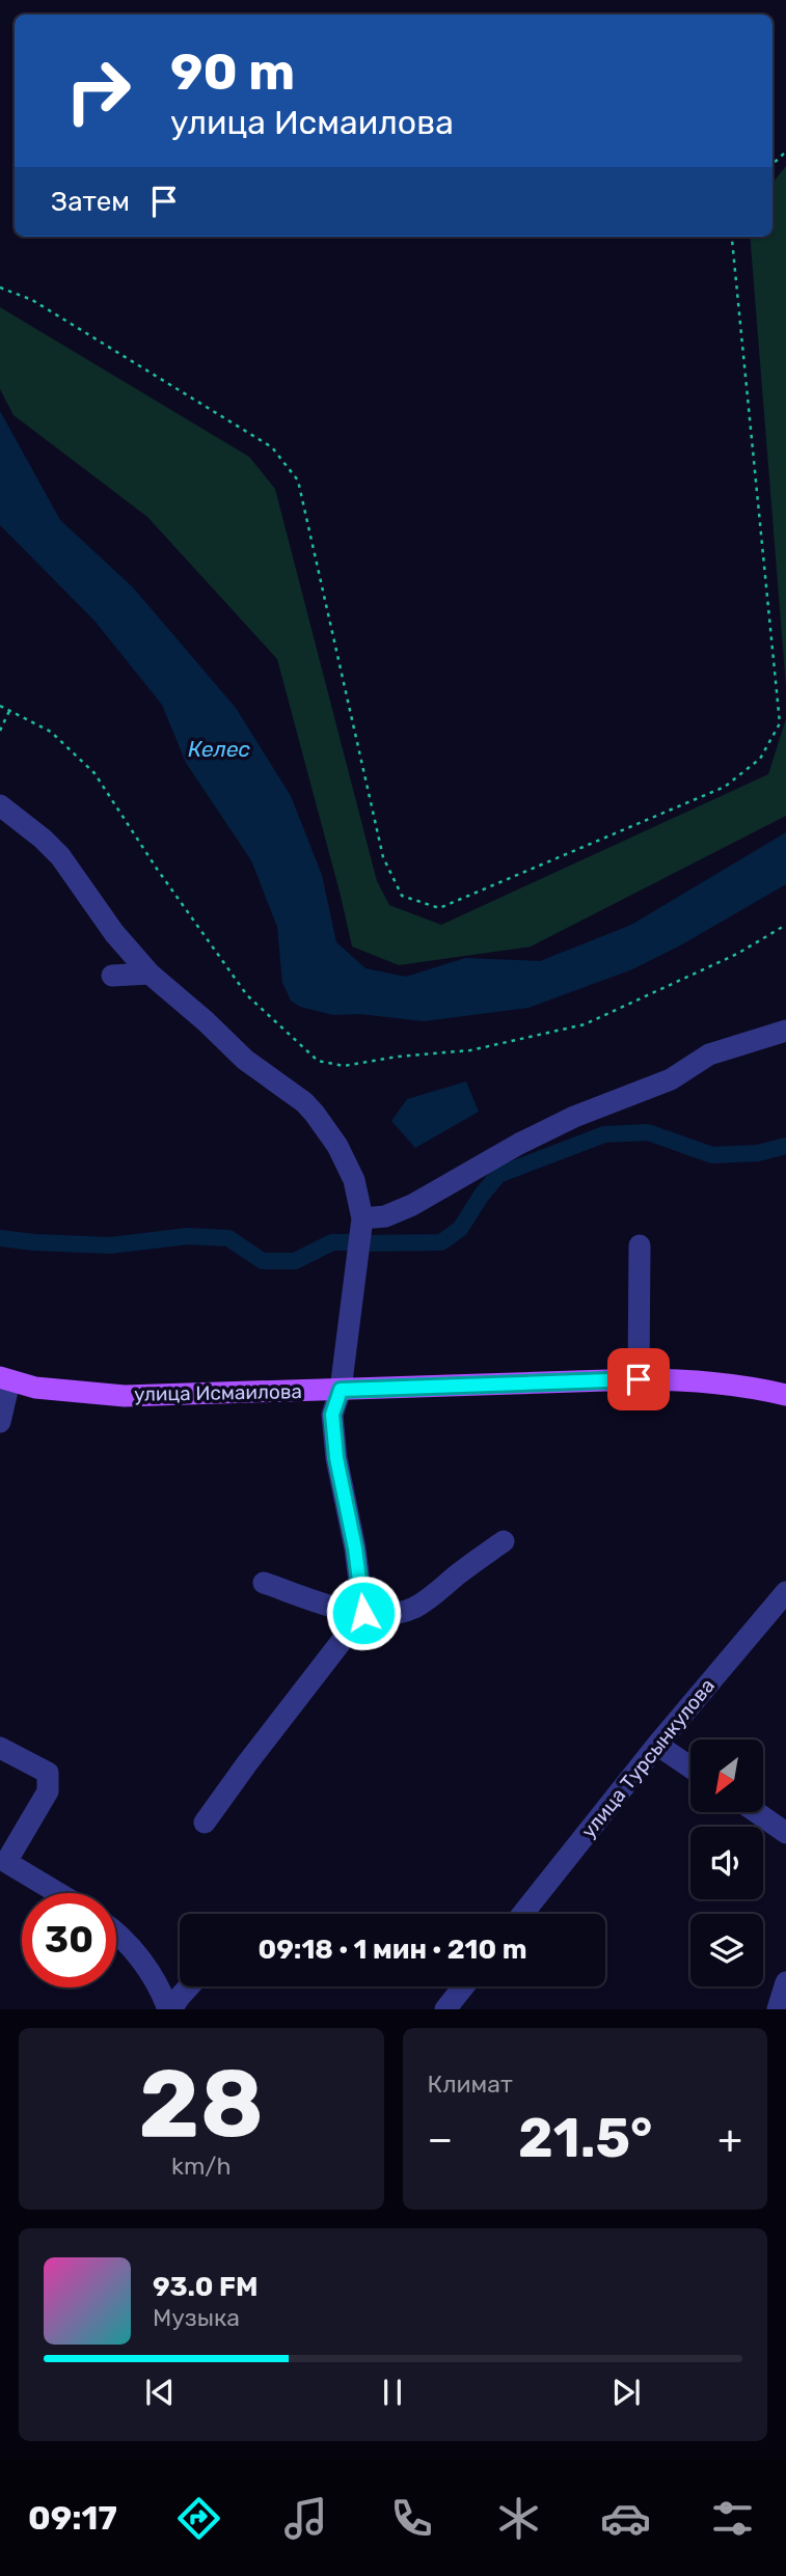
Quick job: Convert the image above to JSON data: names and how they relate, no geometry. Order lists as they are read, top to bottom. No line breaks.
{"streets":{"main road":["улица Исмаилова"],"street":["улица Турсынкулова"]},"water":["Келес"],"north":"bottom left","page":{"turn":["90 m","улица Исмаилова"],"then":"Затем","limit":"30","trip":"09:18 · 1 мин · 210 m","tile":[["28","km/h"],"Климат"],"heat":["−","21.5°","+"],"song":["93.0 FM","Музыка"],"tabs":"09:17"}}
